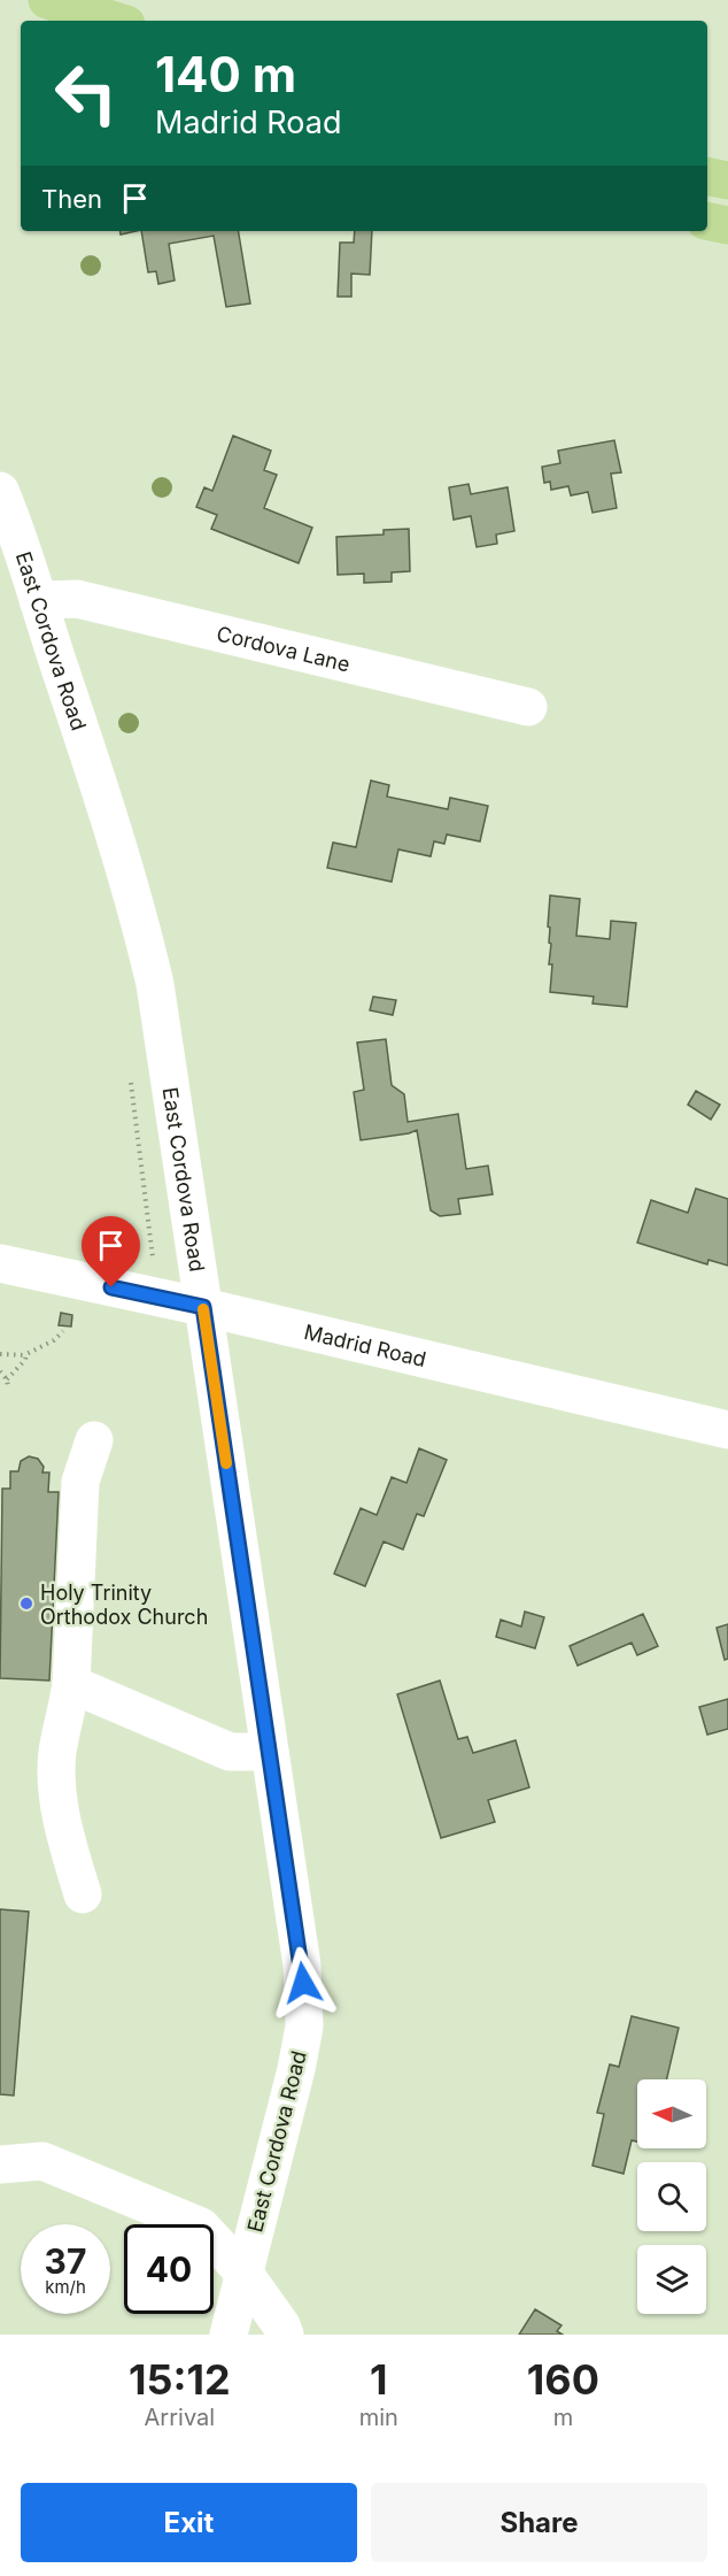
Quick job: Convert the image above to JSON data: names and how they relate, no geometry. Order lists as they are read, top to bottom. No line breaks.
{"streets":{"street":["East Cordova Road","Cordova Lane","Madrid Road"]},"crossings":[["East Cordova Road","Cordova Lane"],["East Cordova Road","Madrid Road"]],"places":["Holy Trinity Orthodox Church"],"north":"left","page":{"turn":["140 m","Madrid Road"],"then":"Then","speed":"37 km/h","limit":"40","eta":["15:12","Arrival","1","min","160","m"],"buttons":["Exit","Share"]}}
